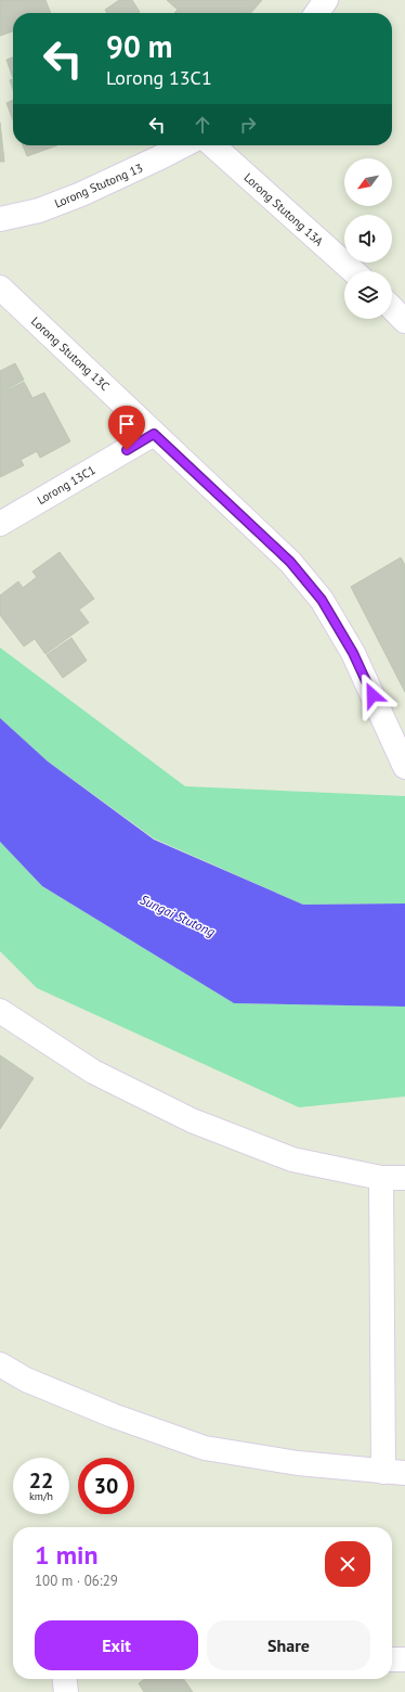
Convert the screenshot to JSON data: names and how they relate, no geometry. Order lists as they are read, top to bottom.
{
  "streets": {
    "street": [
      "Lorong Stutong 13",
      "Lorong Stutong 13A",
      "Lorong Stutong 13C",
      "Lorong 13C1"
    ]
  },
  "crossings": [
    ["Lorong Stutong 13C", "Lorong 13C1"]
  ],
  "water": ["Sungai Stutong"],
  "north": "bottom left",
  "page": {
    "turn": ["90 m", "Lorong 13C1"],
    "speed": "22 km/h",
    "limit": "30",
    "heading": ["1 min", "100 m · 06:29"],
    "buttons": ["Exit", "Share"]
  }
}
